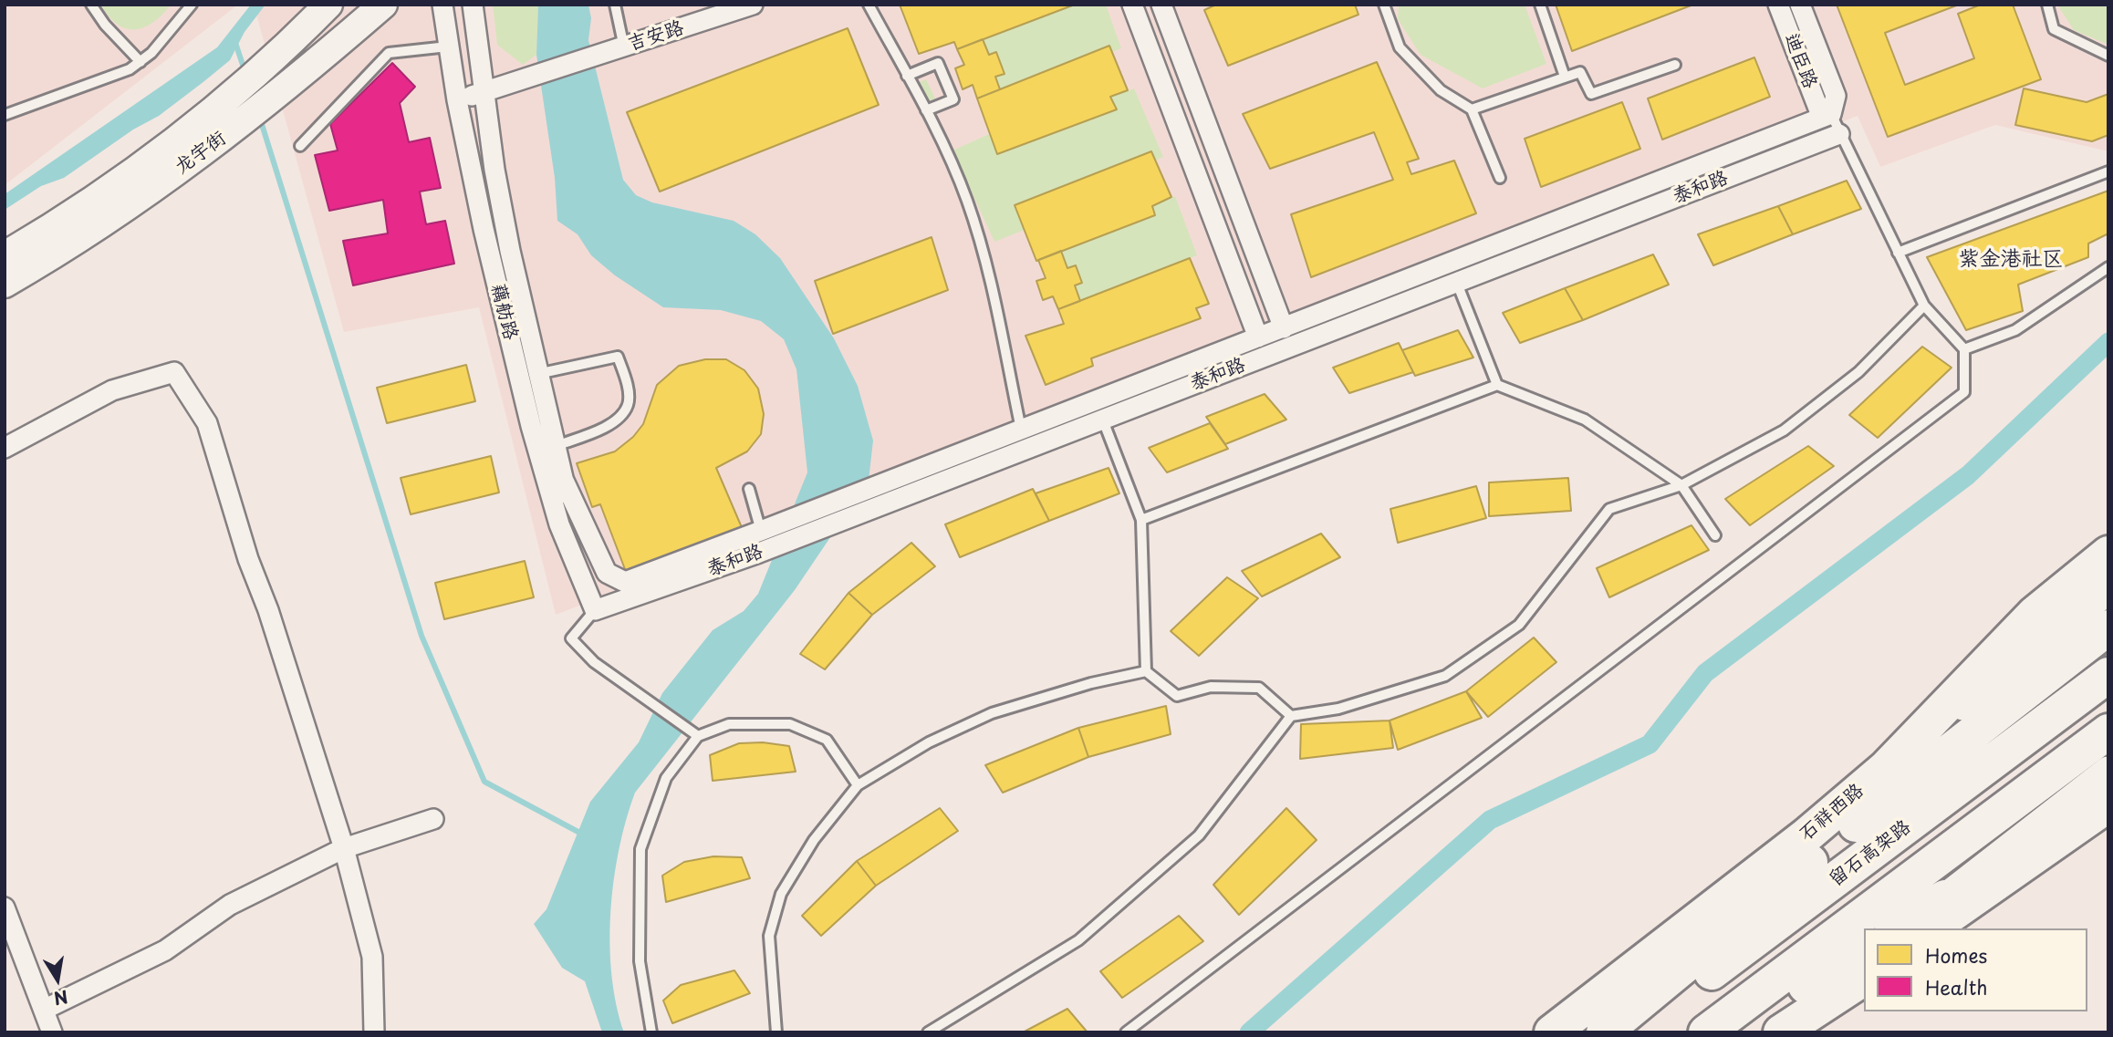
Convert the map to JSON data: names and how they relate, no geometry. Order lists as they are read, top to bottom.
{
  "streets": {
    "highway": ["石祥西路", "留石高架路"],
    "street": [
      "吉安路",
      "迪臣路",
      "龙宇街",
      "泰和路",
      "藕舫路"
    ]
  },
  "crossings": [
    ["吉安路", "藕舫路"],
    ["迪臣路", "泰和路"],
    ["泰和路", "藕舫路"]
  ],
  "districts": ["紫金港社区"],
  "legend": ["Homes", "Health"],
  "north": "bottom"
}
